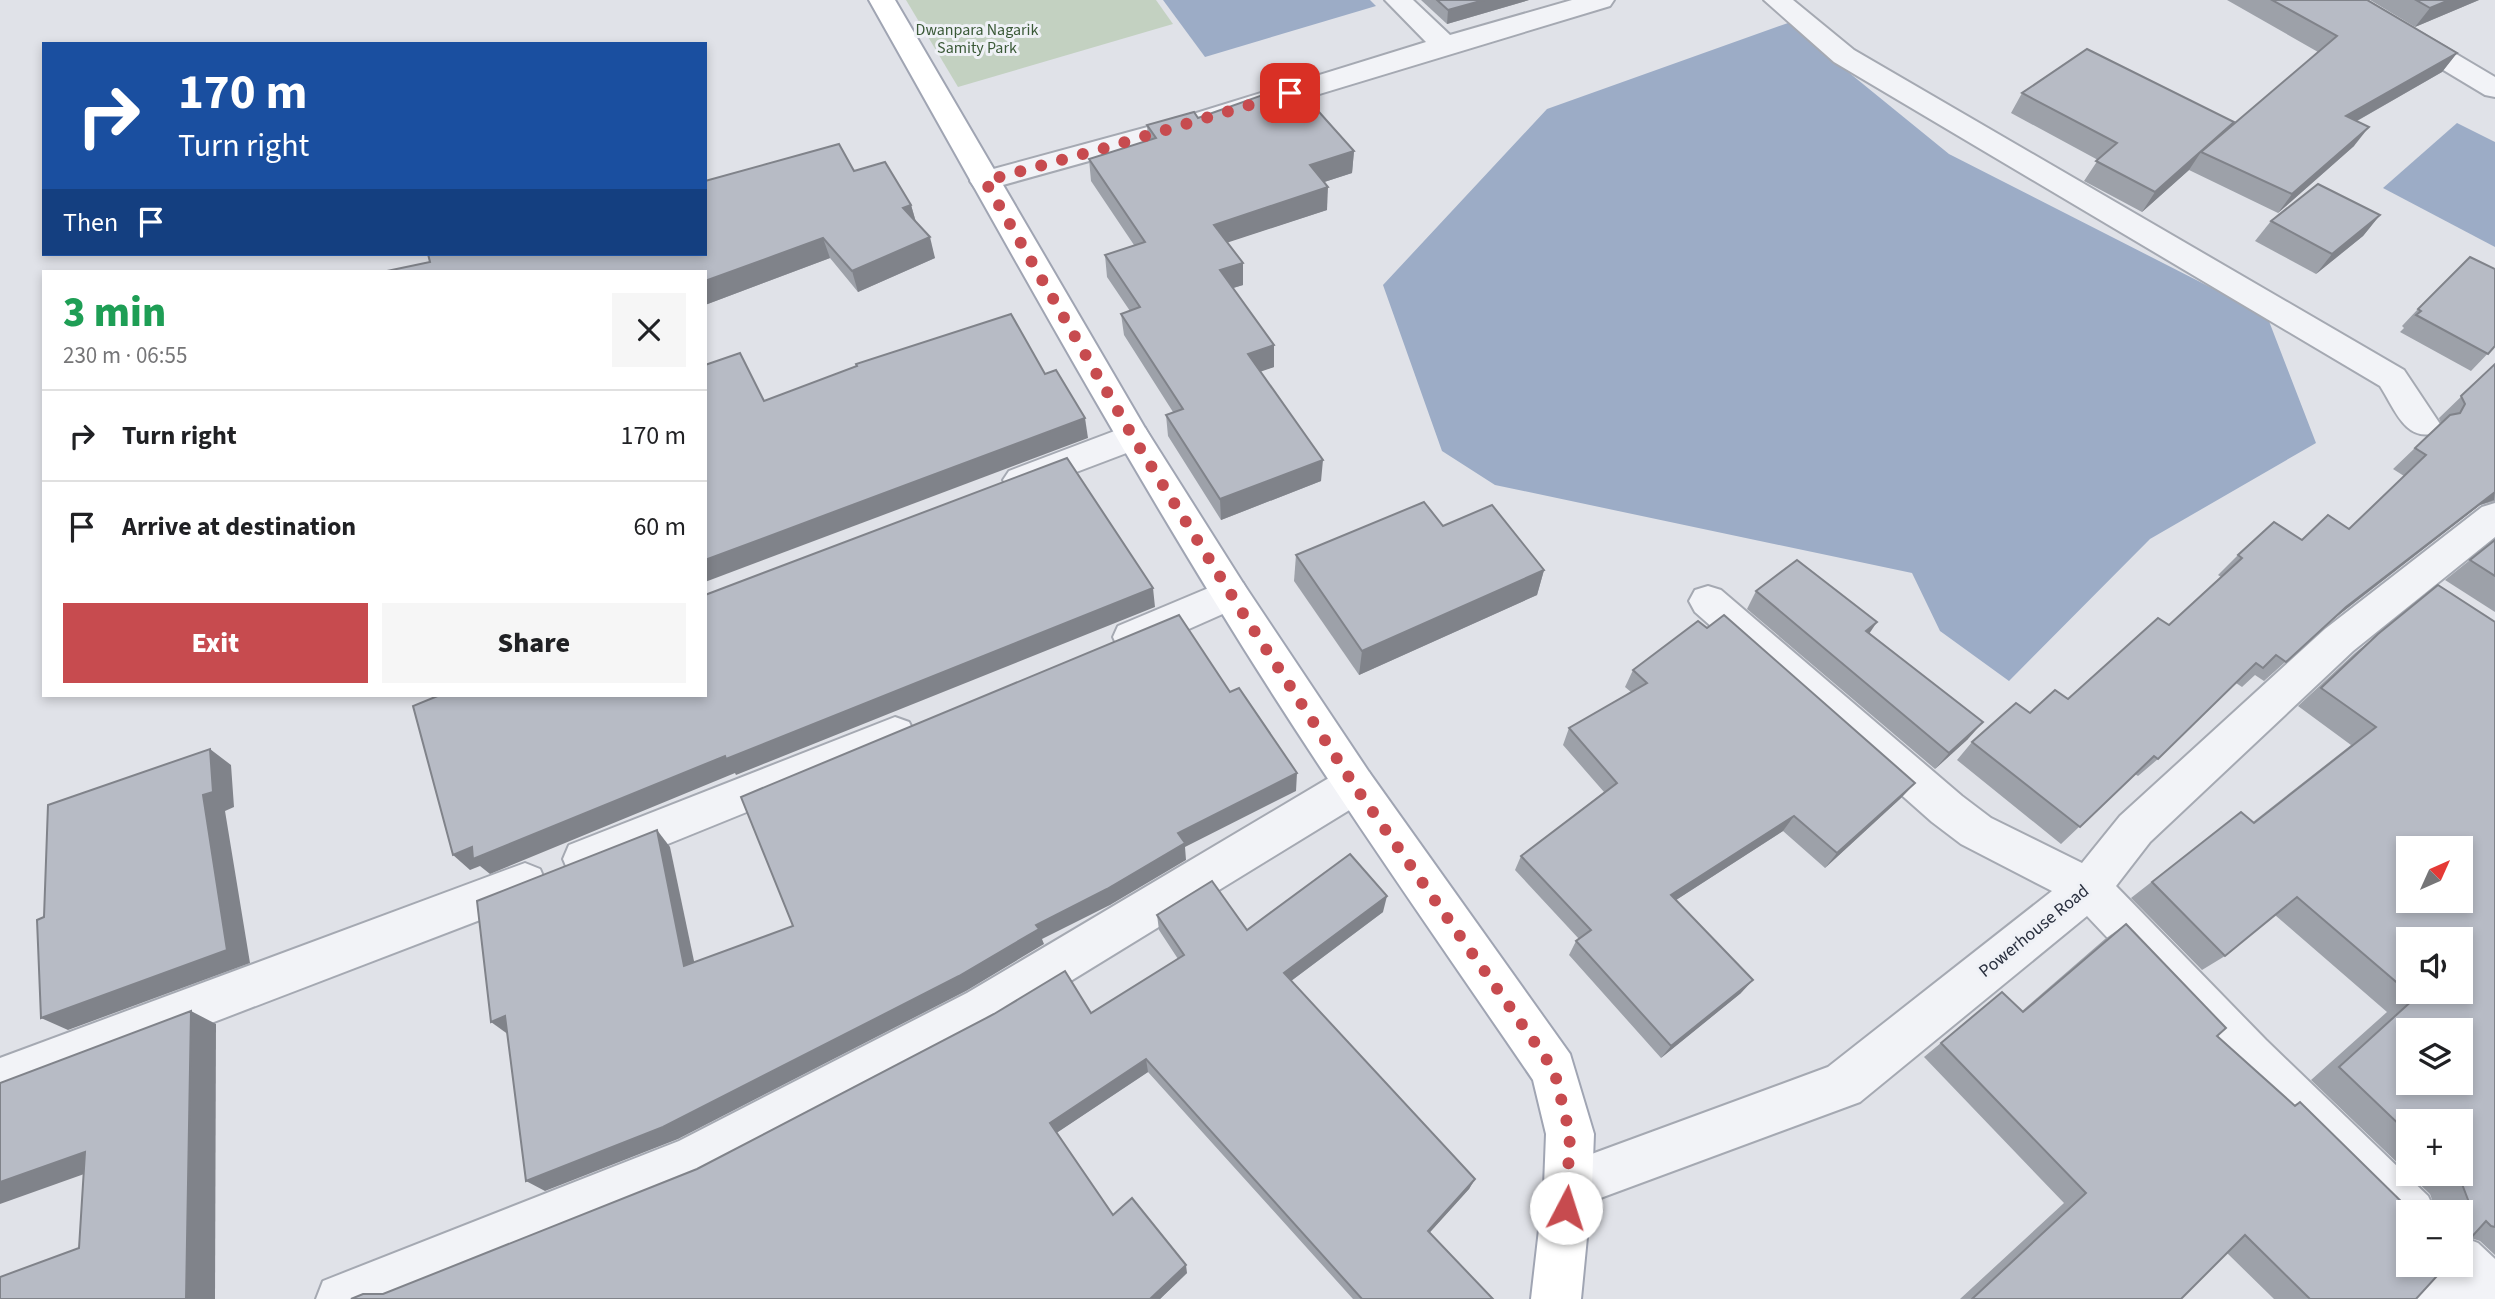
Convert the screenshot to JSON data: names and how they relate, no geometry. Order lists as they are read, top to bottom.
{
  "streets": {
    "street": ["Powerhouse Road"]
  },
  "parks": ["Dwanpara Nagarik Samity Park"],
  "north": "top right",
  "page": {
    "turn": ["170 m", "Turn right"],
    "then": "Then",
    "heading": ["3 min", "230 m · 06:55"],
    "list": [
      {
        "name": "Turn right",
        "value": "170 m"
      },
      {
        "name": "Arrive at destination",
        "value": "60 m"
      }
    ],
    "buttons": ["Exit", "Share"],
    "map_buttons": ["+", "−"]
  }
}
